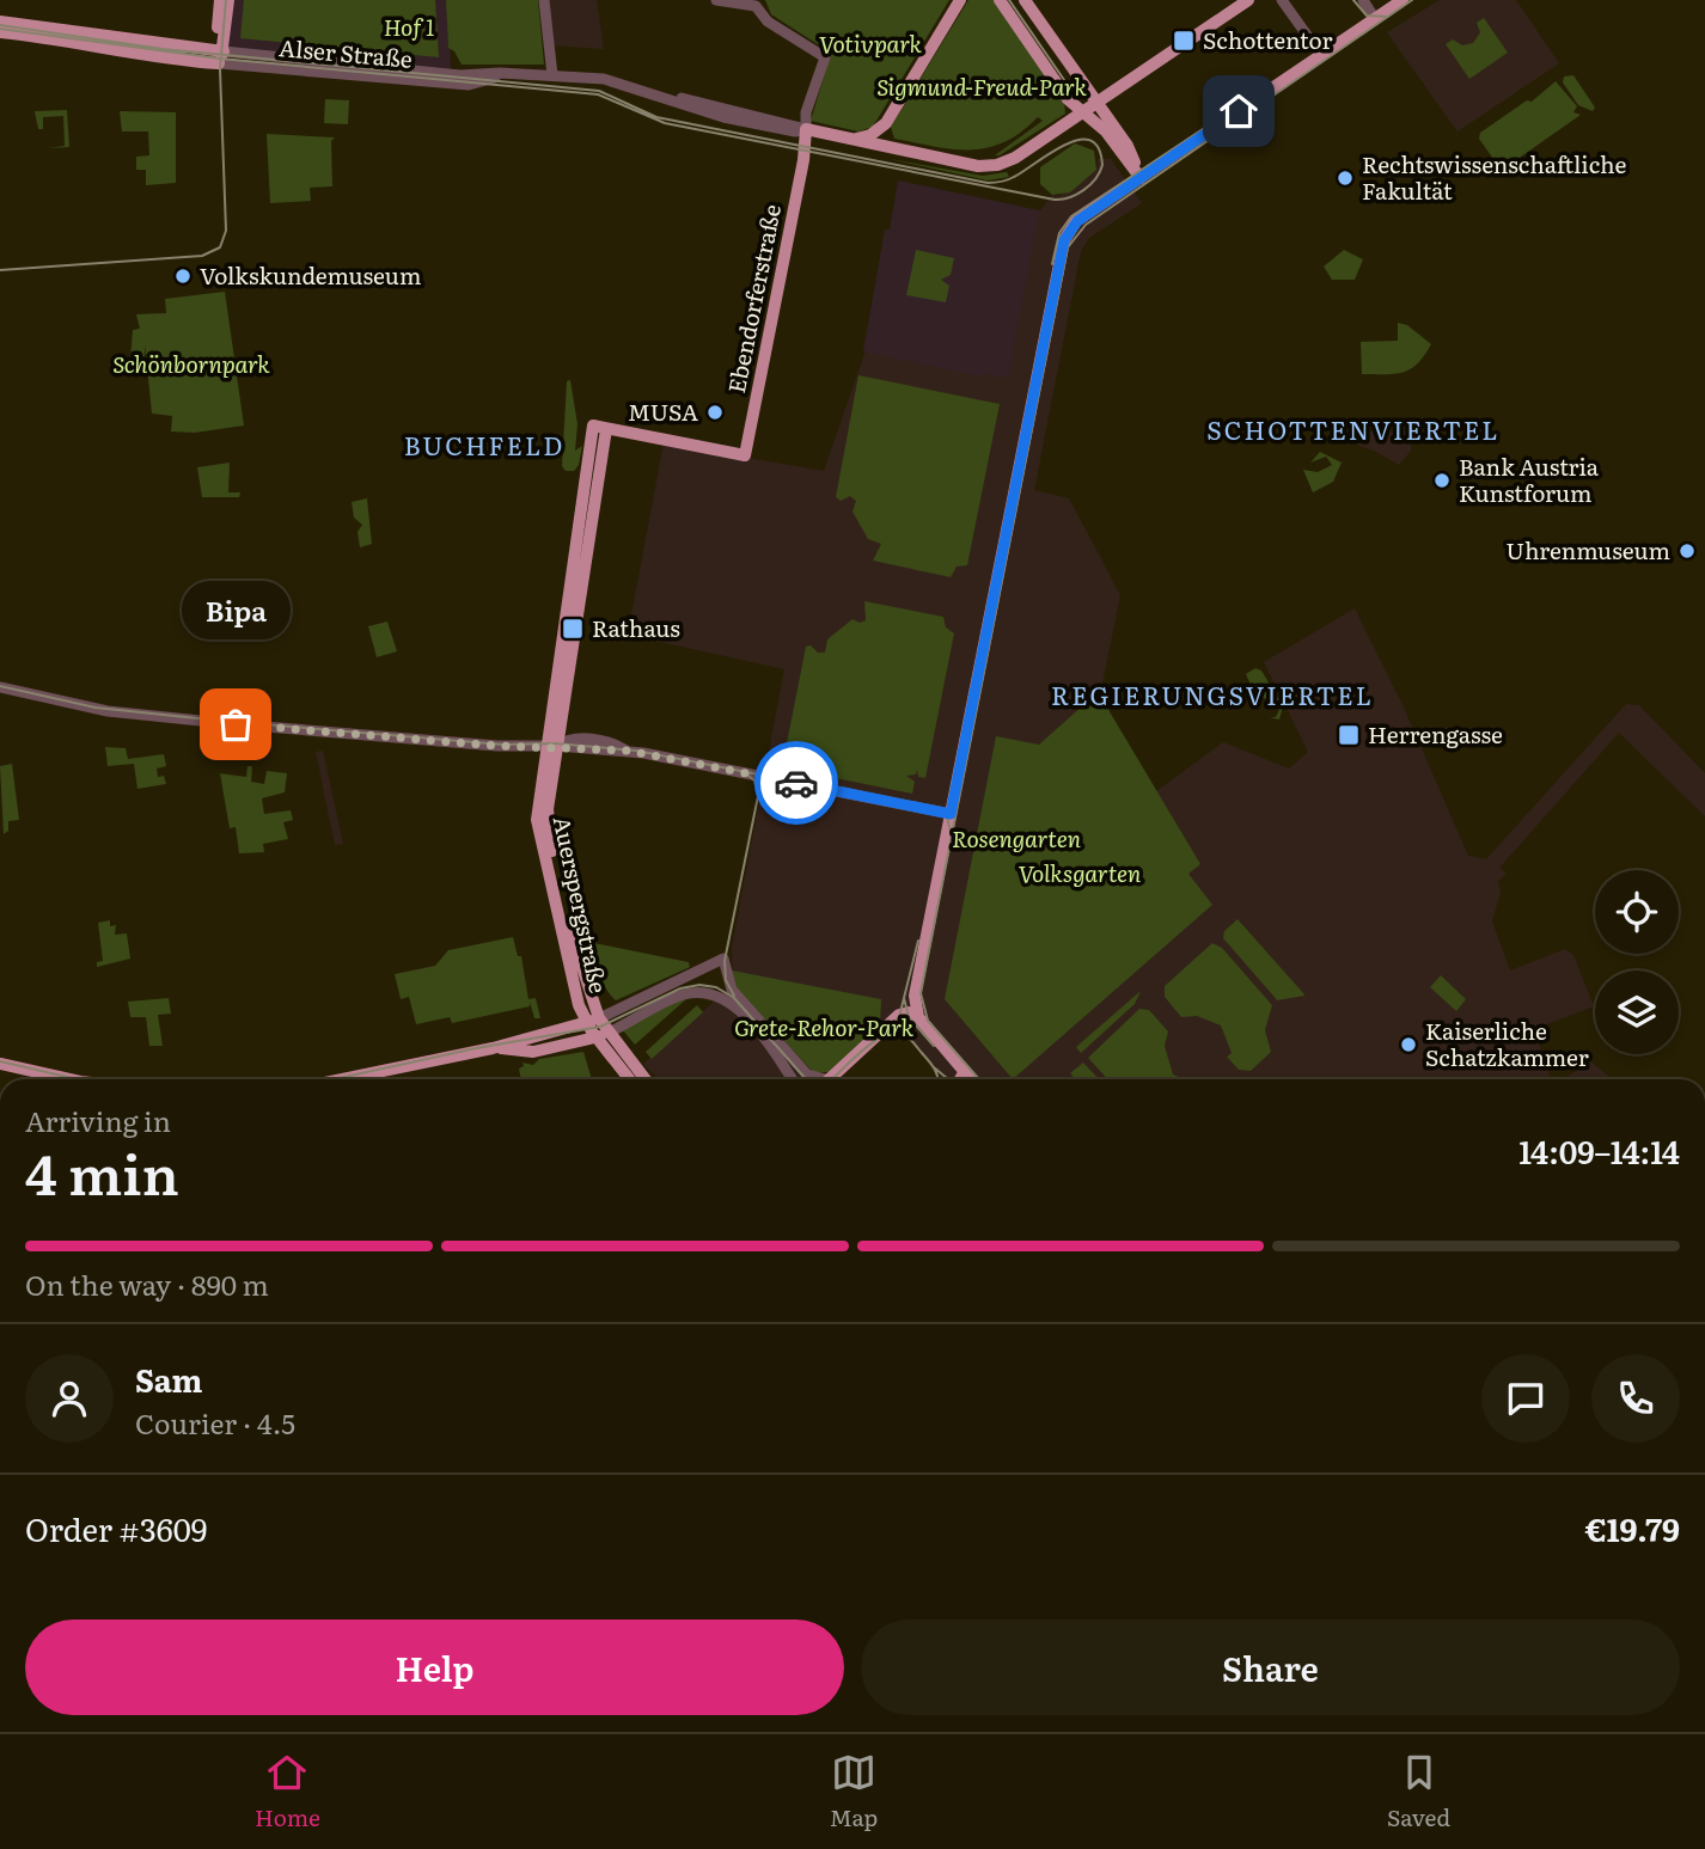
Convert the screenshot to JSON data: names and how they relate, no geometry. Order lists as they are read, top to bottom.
{
  "streets": {
    "main road": ["Alser Straße", "Ebendorferstraße", "Auerspergstraße"]
  },
  "crossings": [
    ["Ebendorferstraße", "Auerspergstraße"]
  ],
  "districts": ["SCHOTTENVIERTEL", "BUCHFELD", "REGIERUNGSVIERTEL"],
  "parks": [
    "Hof 1",
    "Votivpark",
    "Sigmund-Freud-Park",
    "Schönbornpark",
    "Rosengarten",
    "Volksgarten",
    "Grete-Rehor-Park"
  ],
  "places": {
    "transit": ["Schottentor", "Rathaus", "Herrengasse"],
    "other": [
      "Rechtswissenschaftliche Fakultät",
      "Volkskundemuseum",
      "MUSA",
      "Bank Austria Kunstforum",
      "Uhrenmuseum",
      "Bipa",
      "Kaiserliche Schatzkammer"
    ]
  },
  "page": {
    "bubble": "Bipa",
    "heading": ["4 min", "Arriving in", "14:09–14:14"],
    "panel": [
      "Sam",
      "Courier · 4.5",
      "Order #3609",
      "€19.79"
    ],
    "bar": "On the way · 890 m",
    "buttons": ["Help", "Share"],
    "tabs": ["Home", "Map", "Saved"]
  }
}
